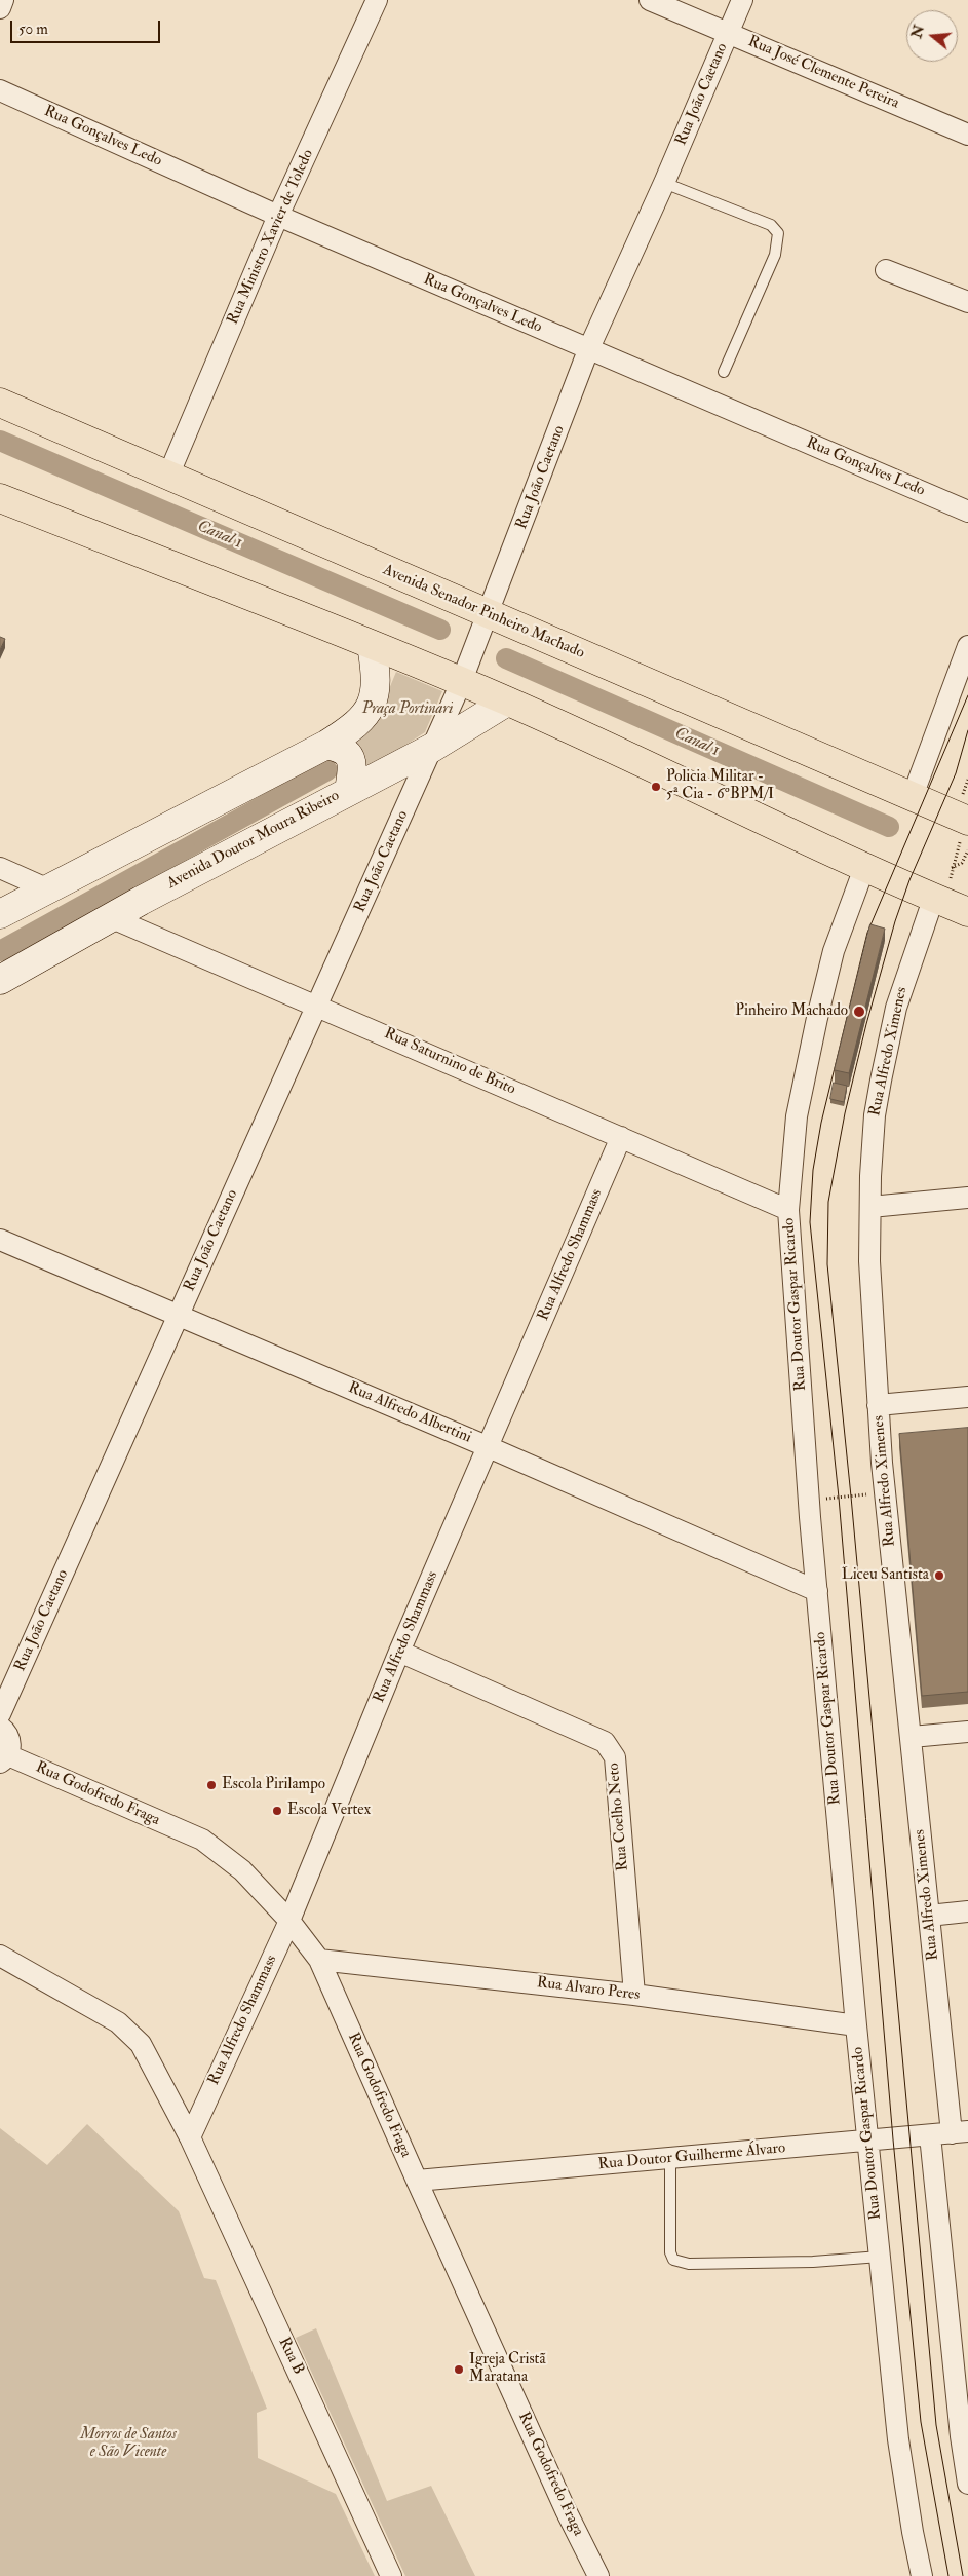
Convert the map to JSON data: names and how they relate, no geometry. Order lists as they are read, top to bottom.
{
  "streets": {
    "main road": ["Avenida Senador Pinheiro Machado"],
    "street": [
      "Rua José Clemente Pereira",
      "Rua João Caetano",
      "Rua Gonçalves Ledo",
      "Rua Ministro Xavier de Toledo",
      "Avenida Doutor Moura Ribeiro",
      "Rua Alfredo Ximenes",
      "Rua Saturnino de Brito",
      "Rua Alfredo Shammass",
      "Rua Doutor Gaspar Ricardo",
      "Rua Alfredo Albertini",
      "Rua Godofredo Fraga",
      "Rua Coelho Neto",
      "Rua Alvaro Peres",
      "Rua Doutor Guilherme Álvaro",
      "Rua B"
    ]
  },
  "crossings": [
    ["Rua José Clemente Pereira", "Rua João Caetano"],
    ["Rua João Caetano", "Rua Gonçalves Ledo"],
    ["Rua João Caetano", "Avenida Senador Pinheiro Machado"],
    ["Rua João Caetano", "Avenida Doutor Moura Ribeiro"],
    ["Rua João Caetano", "Rua Saturnino de Brito"],
    ["Rua João Caetano", "Rua Alfredo Albertini"],
    ["Rua Gonçalves Ledo", "Rua Ministro Xavier de Toledo"],
    ["Rua Ministro Xavier de Toledo", "Avenida Senador Pinheiro Machado"],
    ["Avenida Doutor Moura Ribeiro", "Rua Saturnino de Brito"],
    ["Rua Alfredo Ximenes", "Rua Doutor Guilherme Álvaro"],
    ["Rua Saturnino de Brito", "Rua Alfredo Shammass"],
    ["Rua Saturnino de Brito", "Rua Doutor Gaspar Ricardo"],
    ["Rua Alfredo Shammass", "Rua Alfredo Albertini"],
    ["Rua Alfredo Shammass", "Rua Godofredo Fraga"],
    ["Rua Alfredo Shammass", "Rua Coelho Neto"],
    ["Rua Alfredo Shammass", "Rua B"],
    ["Rua Doutor Gaspar Ricardo", "Rua Alfredo Albertini"],
    ["Rua Doutor Gaspar Ricardo", "Rua Alvaro Peres"],
    ["Rua Doutor Gaspar Ricardo", "Rua Doutor Guilherme Álvaro"],
    ["Rua Godofredo Fraga", "Rua Alvaro Peres"],
    ["Rua Godofredo Fraga", "Rua Doutor Guilherme Álvaro"],
    ["Rua Coelho Neto", "Rua Alvaro Peres"]
  ],
  "water": ["Canal 1"],
  "parks": ["Praça Portinari", "Morros de Santos e São Vicente"],
  "places": [
    "Policia Militar - 5ª Cia - 6ºBPM/I",
    "Pinheiro Machado",
    "Liceu Santista",
    "Escola Pirilampo",
    "Escola Vertex",
    "Igreja Cristã Maratana"
  ],
  "scale_bar": "50 m",
  "north": "left"
}
